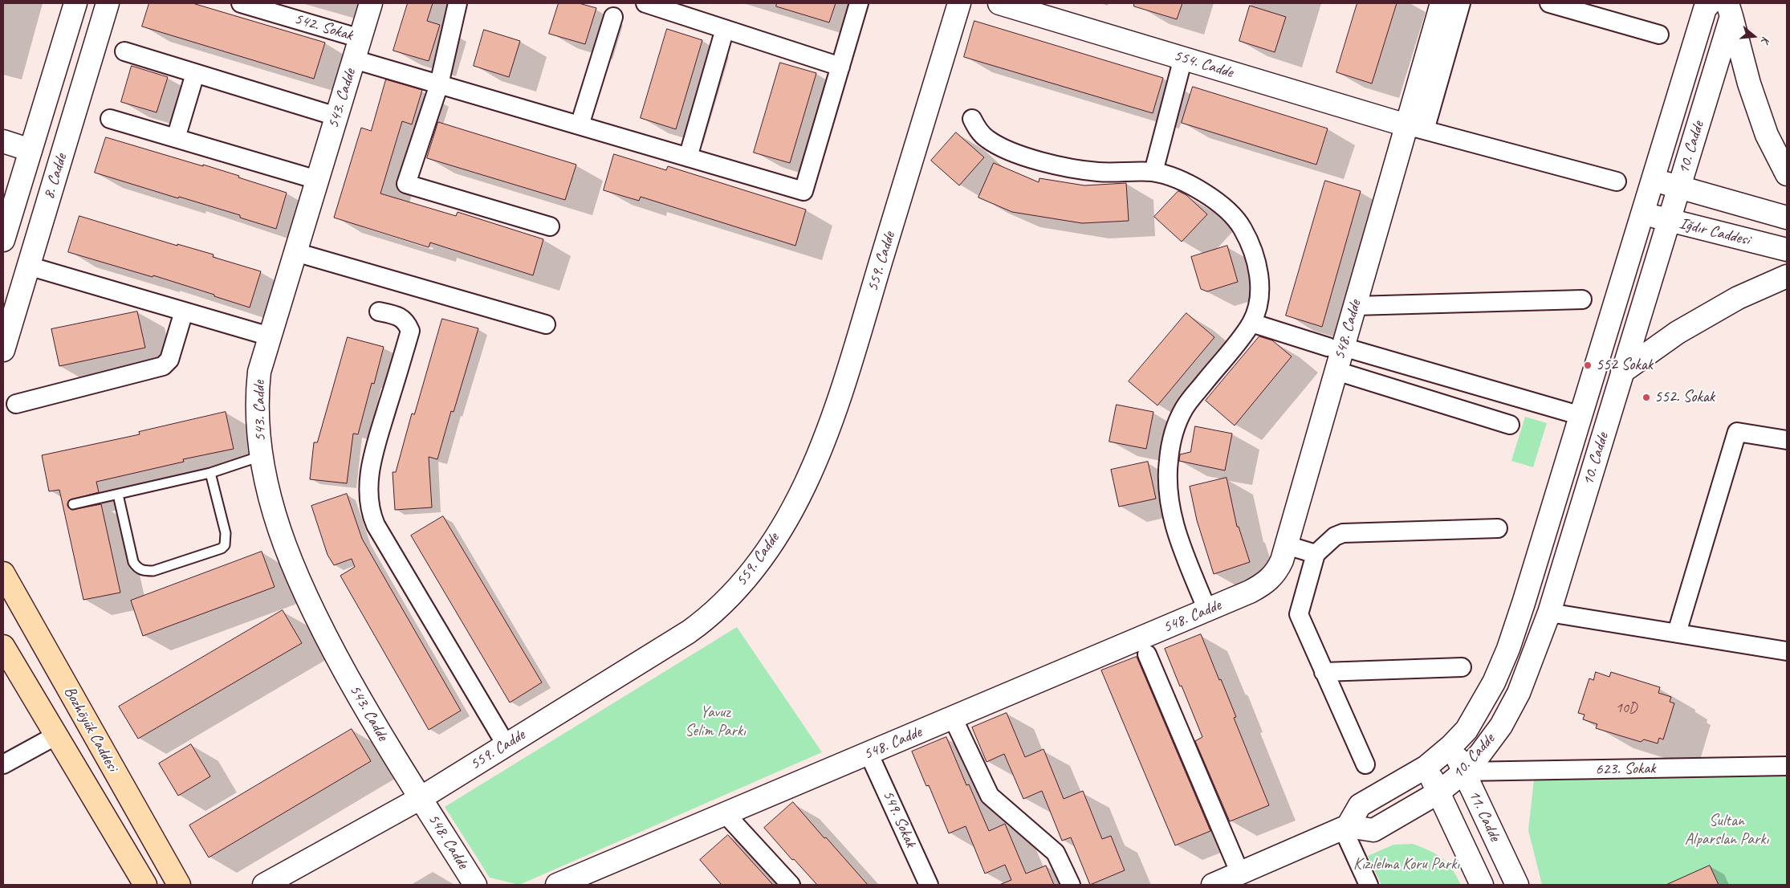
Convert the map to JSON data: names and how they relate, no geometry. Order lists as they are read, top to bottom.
{
  "streets": {
    "main road": ["Bozhöyük Caddesi"],
    "street": [
      "542. Sokak",
      "554. Cadde",
      "543. Cadde",
      "10. Cadde",
      "8. Cadde",
      "Iğdır Caddesi",
      "559. Cadde",
      "548. Cadde",
      "623. Sokak",
      "11. Cadde",
      "549. Sokak"
    ]
  },
  "crossings": [
    ["542. Sokak", "543. Cadde"],
    ["554. Cadde", "548. Cadde"],
    ["543. Cadde", "559. Cadde"],
    ["543. Cadde", "548. Cadde"],
    ["10. Cadde", "Iğdır Caddesi"],
    ["10. Cadde", "623. Sokak"],
    ["10. Cadde", "11. Cadde"],
    ["559. Cadde", "548. Cadde"],
    ["548. Cadde", "549. Sokak"],
    ["623. Sokak", "11. Cadde"]
  ],
  "parks": ["Yavuz Selim Parkı", "Sultan Alparslan Parkı", "Kızılelma Koru Parkı"],
  "places": ["552 Sokak", "552. Sokak"],
  "house_numbers": ["10D"],
  "north": "right"
}
